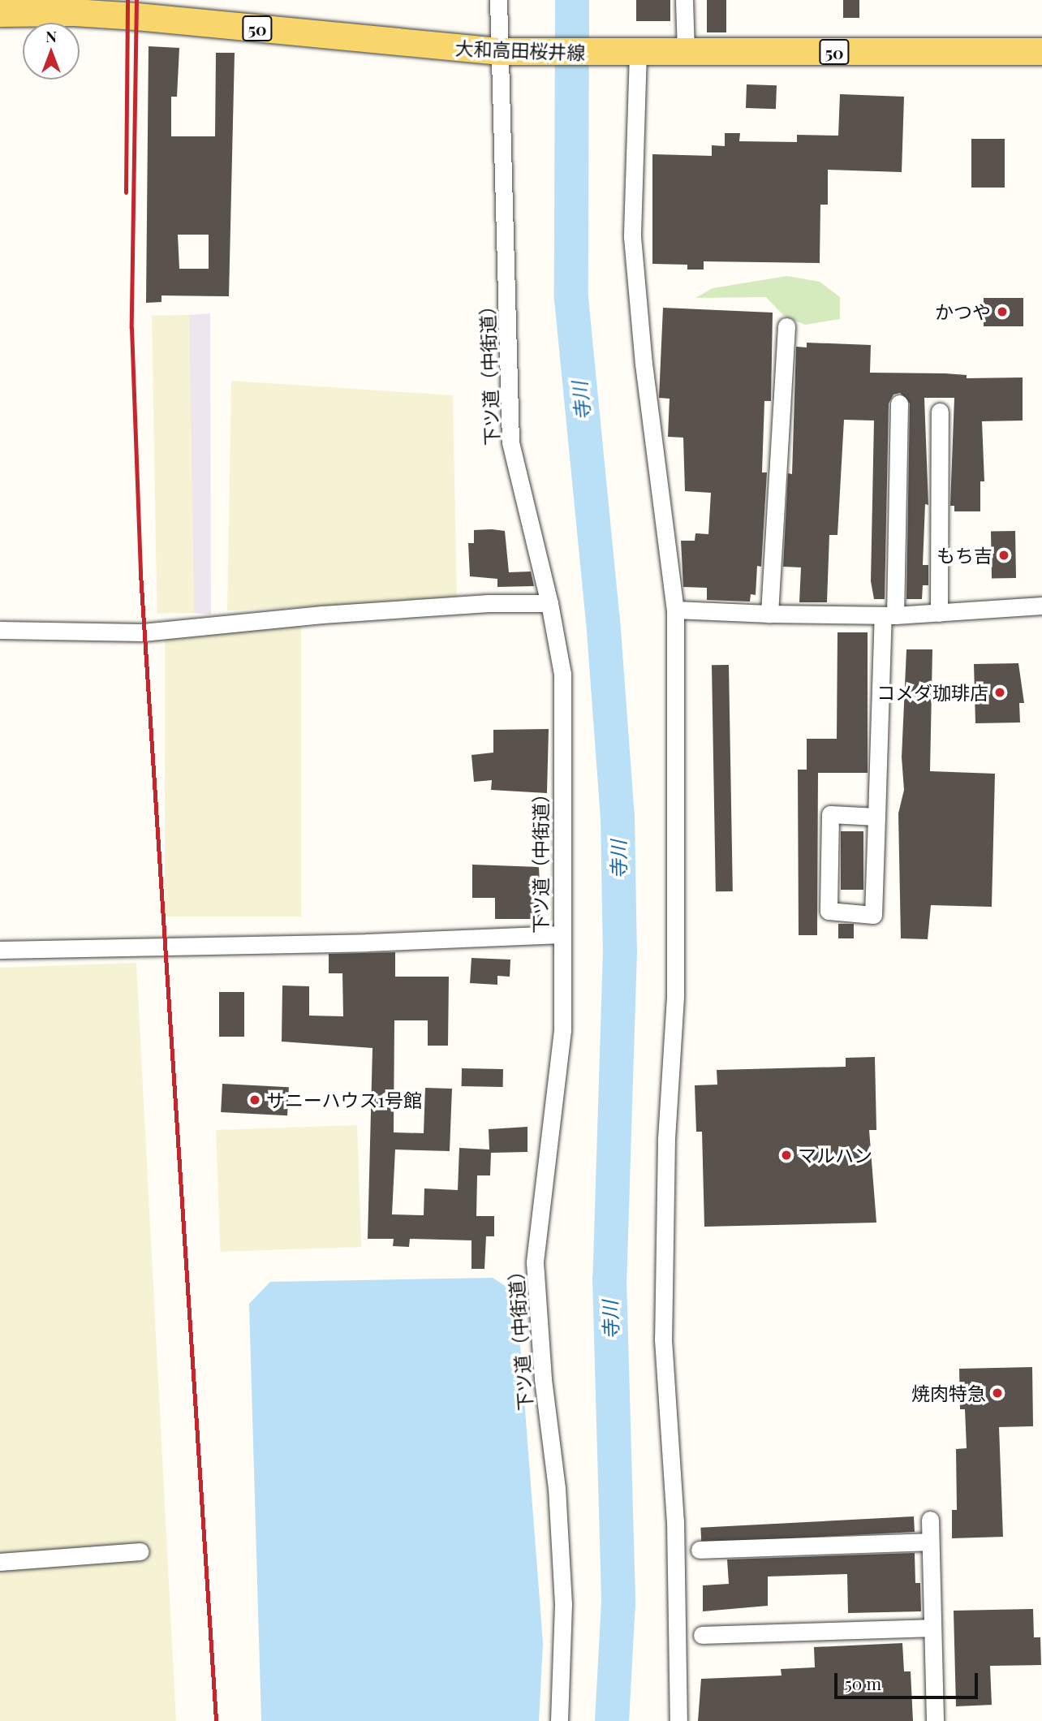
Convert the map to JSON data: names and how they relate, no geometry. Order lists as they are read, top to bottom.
{
  "streets": {
    "main road": ["50", "大和高田桜井線"],
    "street": ["下ツ道（中街道）"]
  },
  "crossings": [
    ["大和高田桜井線", "下ツ道（中街道）"]
  ],
  "water": ["寺川"],
  "places": [
    "かつや",
    "もち吉",
    "コメダ珈琲店",
    "サニーハウス1号館",
    "マルハン",
    "焼肉特急"
  ],
  "scale_bar": "50 m",
  "north": "top"
}
